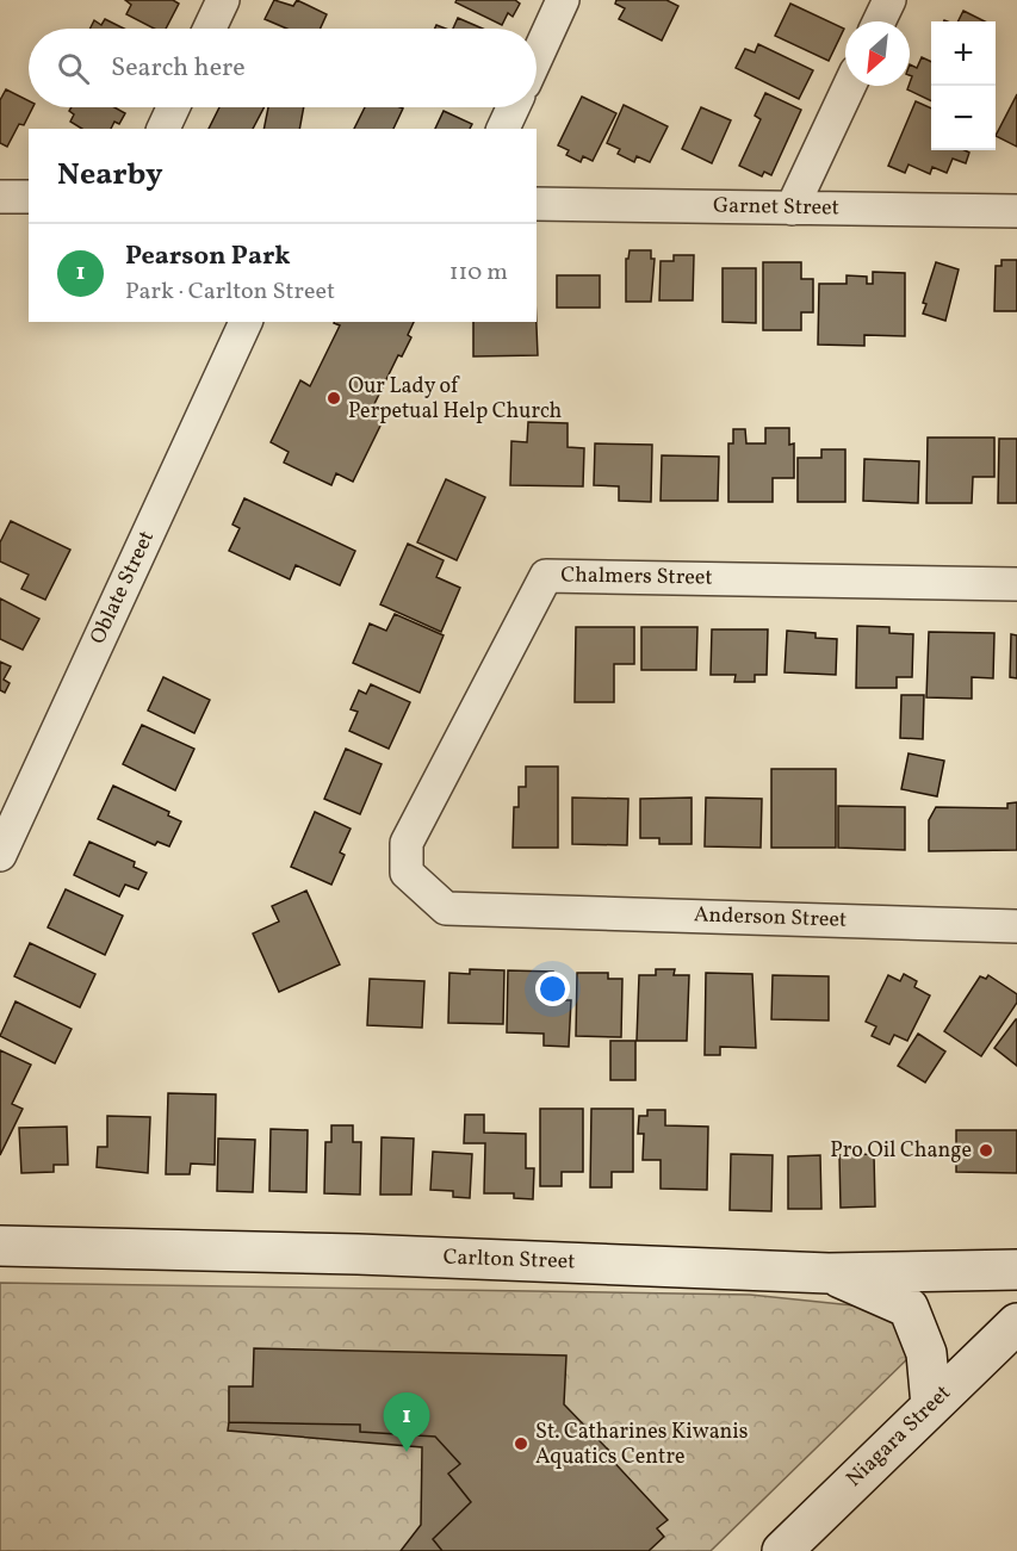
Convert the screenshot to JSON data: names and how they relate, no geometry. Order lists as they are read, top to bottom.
{
  "streets": {
    "main road": ["Carlton Street", "Niagara Street"],
    "street": [
      "Garnet Street",
      "Chalmers Street",
      "Oblate Street",
      "Anderson Street"
    ]
  },
  "crossings": [
    ["Chalmers Street", "Anderson Street"]
  ],
  "places": ["Our Lady of Perpetual Help Church", "Pro Oil Change", "St. Catharines Kiwanis Aquatics Centre"],
  "north": "bottom left",
  "page": {
    "map_buttons": ["+", "−"],
    "search": "Search here",
    "heading": "Nearby",
    "list": [
      {
        "mark": "1",
        "name": "Pearson Park",
        "note": "Park · Carlton Street",
        "value": "110 m"
      }
    ],
    "pins": "1"
  }
}
